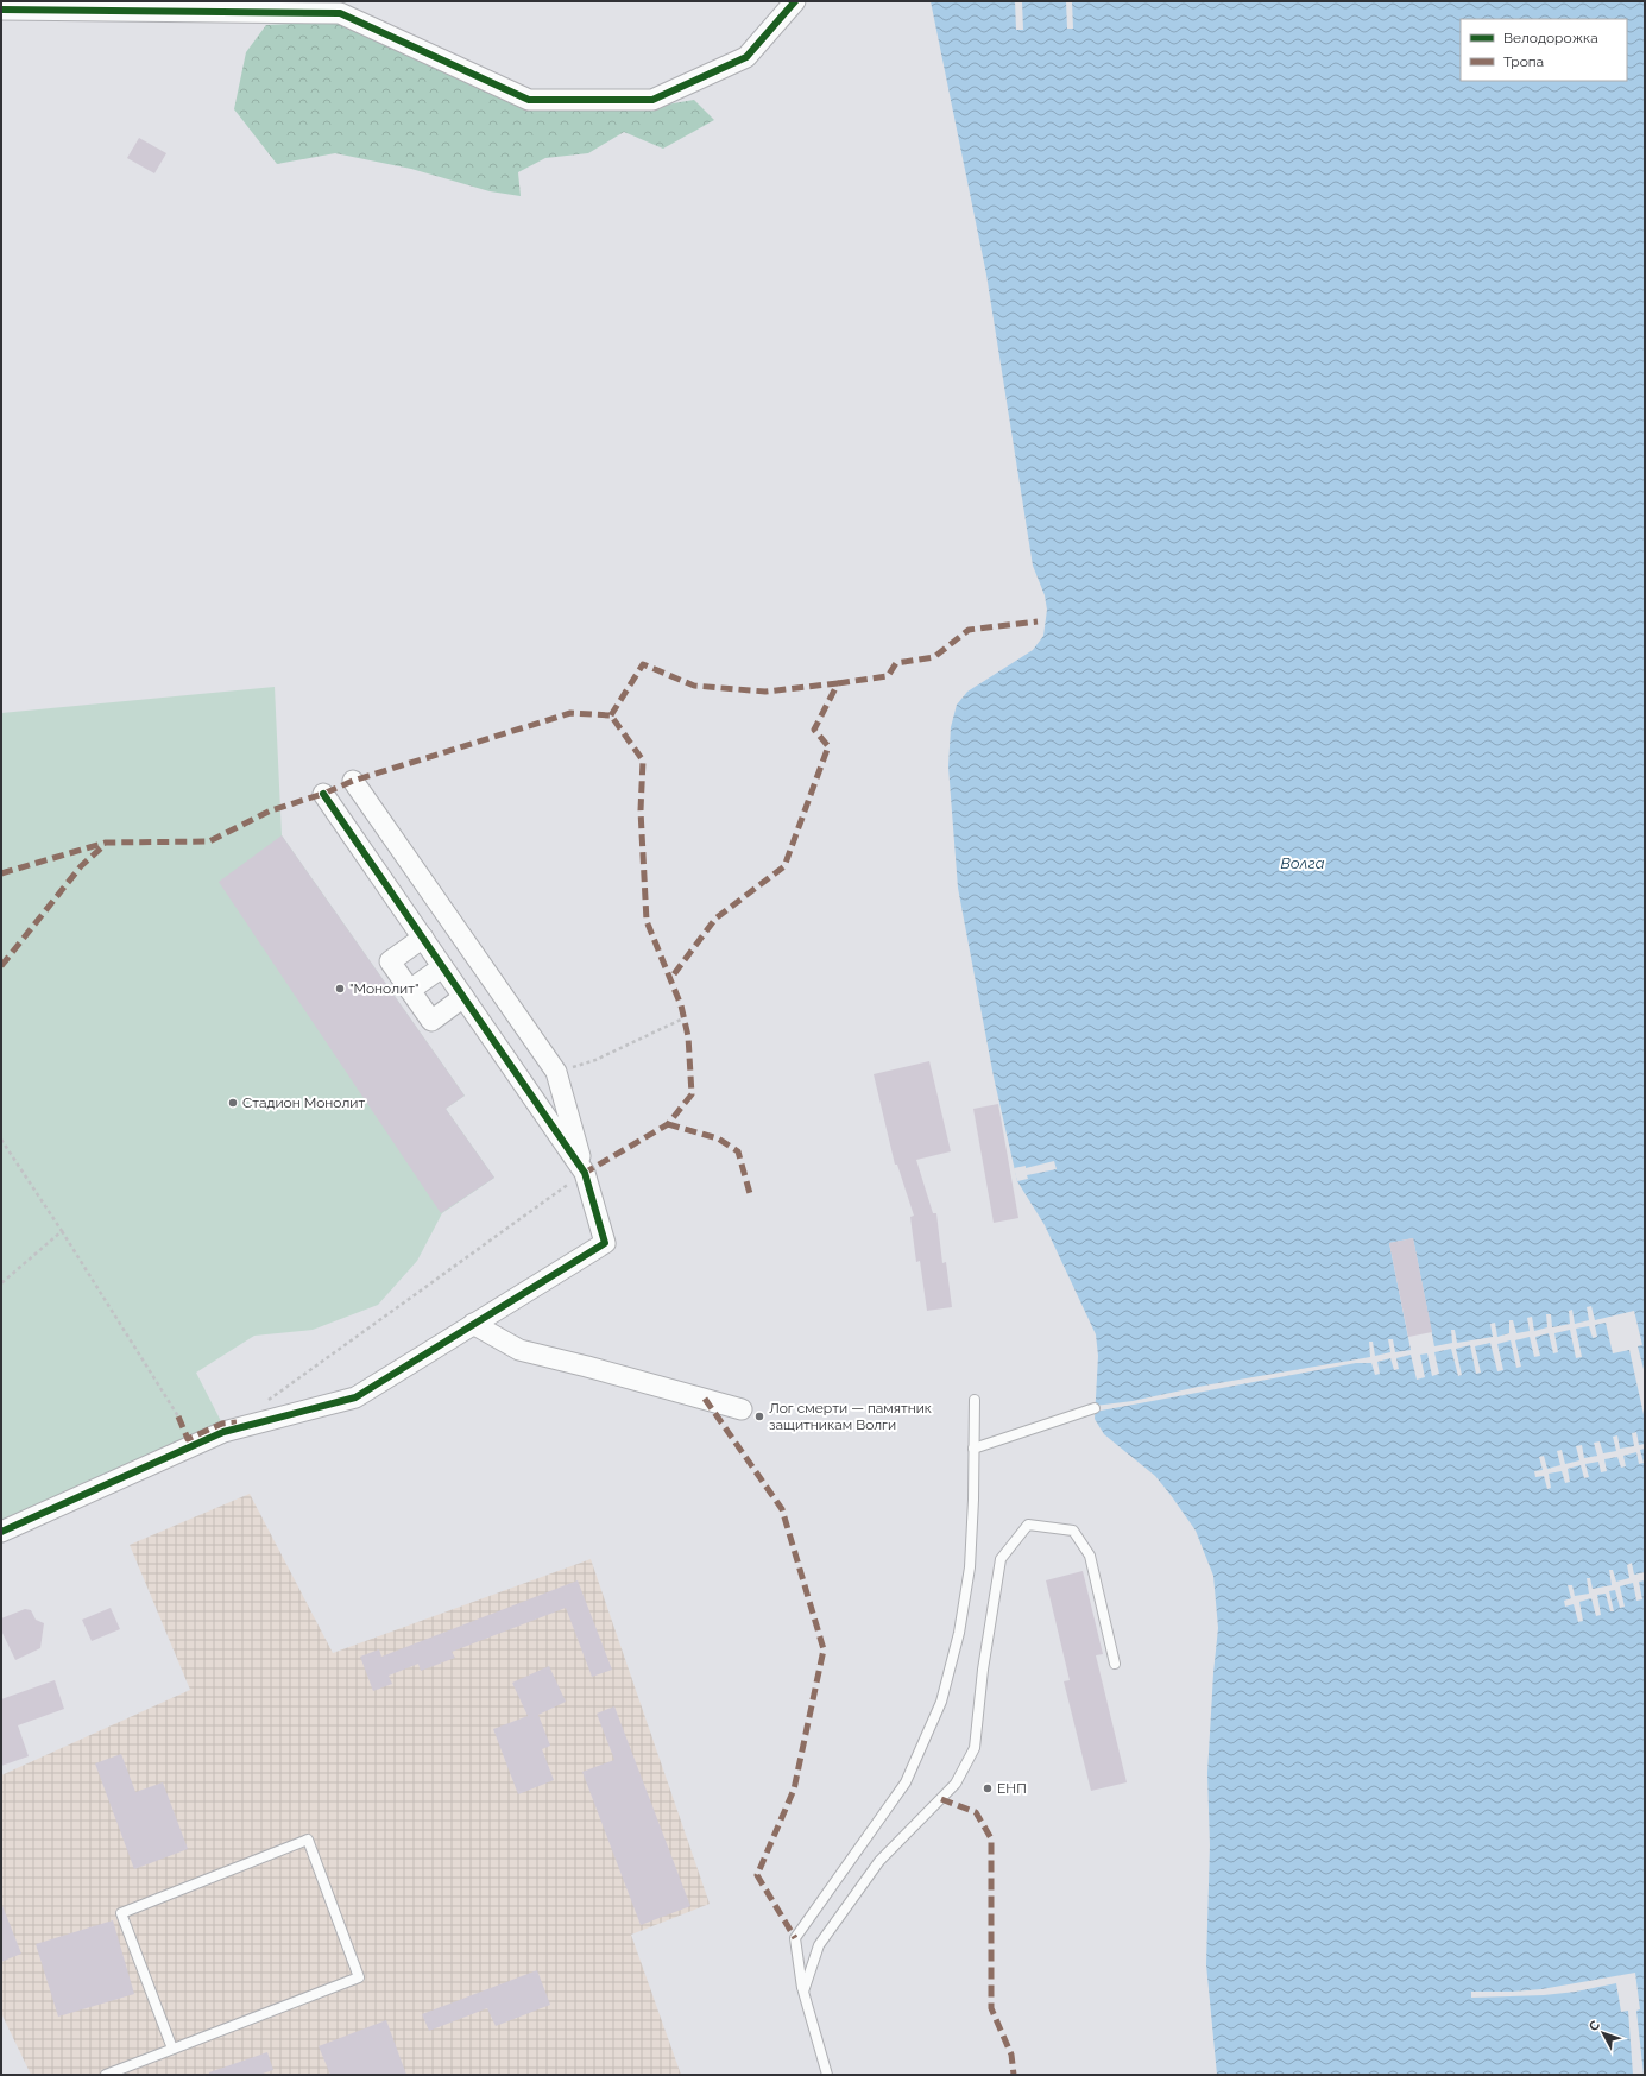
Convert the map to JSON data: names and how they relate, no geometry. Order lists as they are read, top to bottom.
{
  "water": ["Волга"],
  "places": [
    "\"Монолит\"",
    "Стадион Монолит",
    "Лог смерти — памятник защитникам Волги",
    "ЕНП"
  ],
  "legend": ["Велодорожка", "Тропа"],
  "north": "top left"
}
